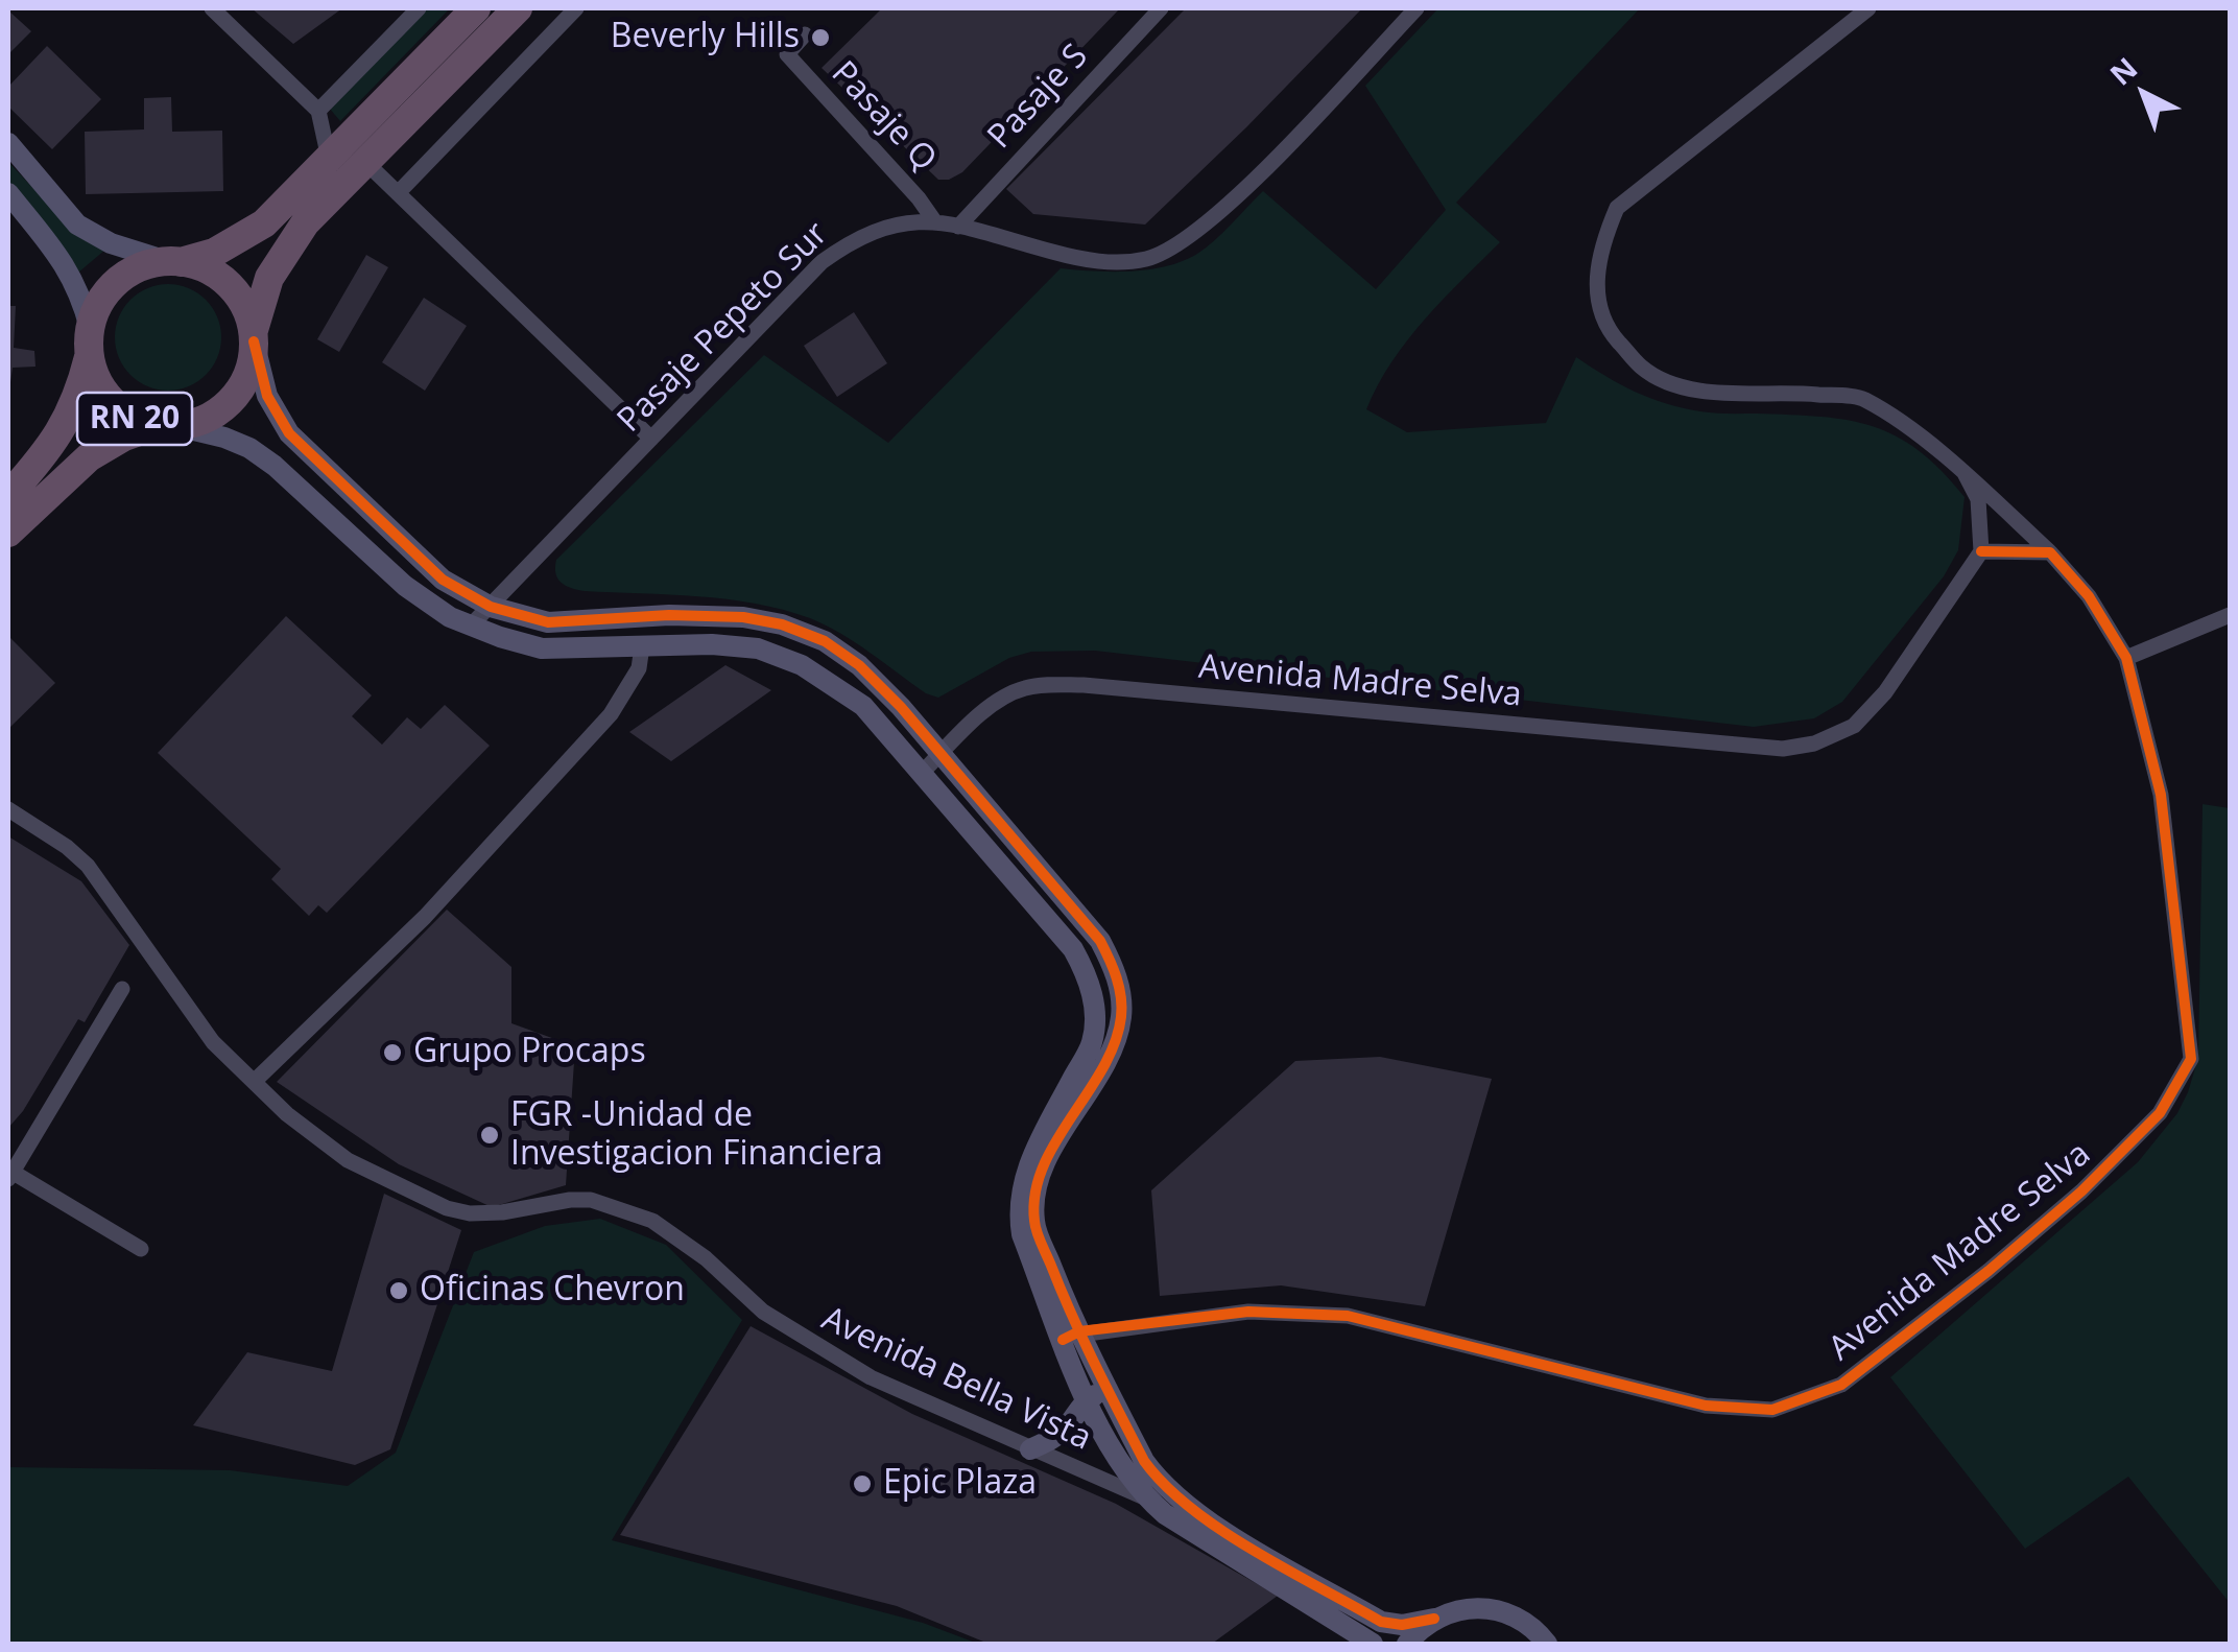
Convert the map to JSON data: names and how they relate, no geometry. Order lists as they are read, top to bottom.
{
  "streets": {
    "highway": ["RN 20"],
    "street": [
      "Pasaje S",
      "Pasaje Q",
      "Pasaje Pepeto Sur",
      "Avenida Madre Selva",
      "Avenida Bella Vista"
    ]
  },
  "crossings": [
    ["Pasaje S", "Pasaje Pepeto Sur"],
    ["Pasaje Q", "Pasaje Pepeto Sur"]
  ],
  "places": [
    "Beverly Hills",
    "Grupo Procaps",
    "FGR -Unidad de Investigacion Financiera",
    "Oficinas Chevron",
    "Epic Plaza"
  ],
  "north": "top left"
}
